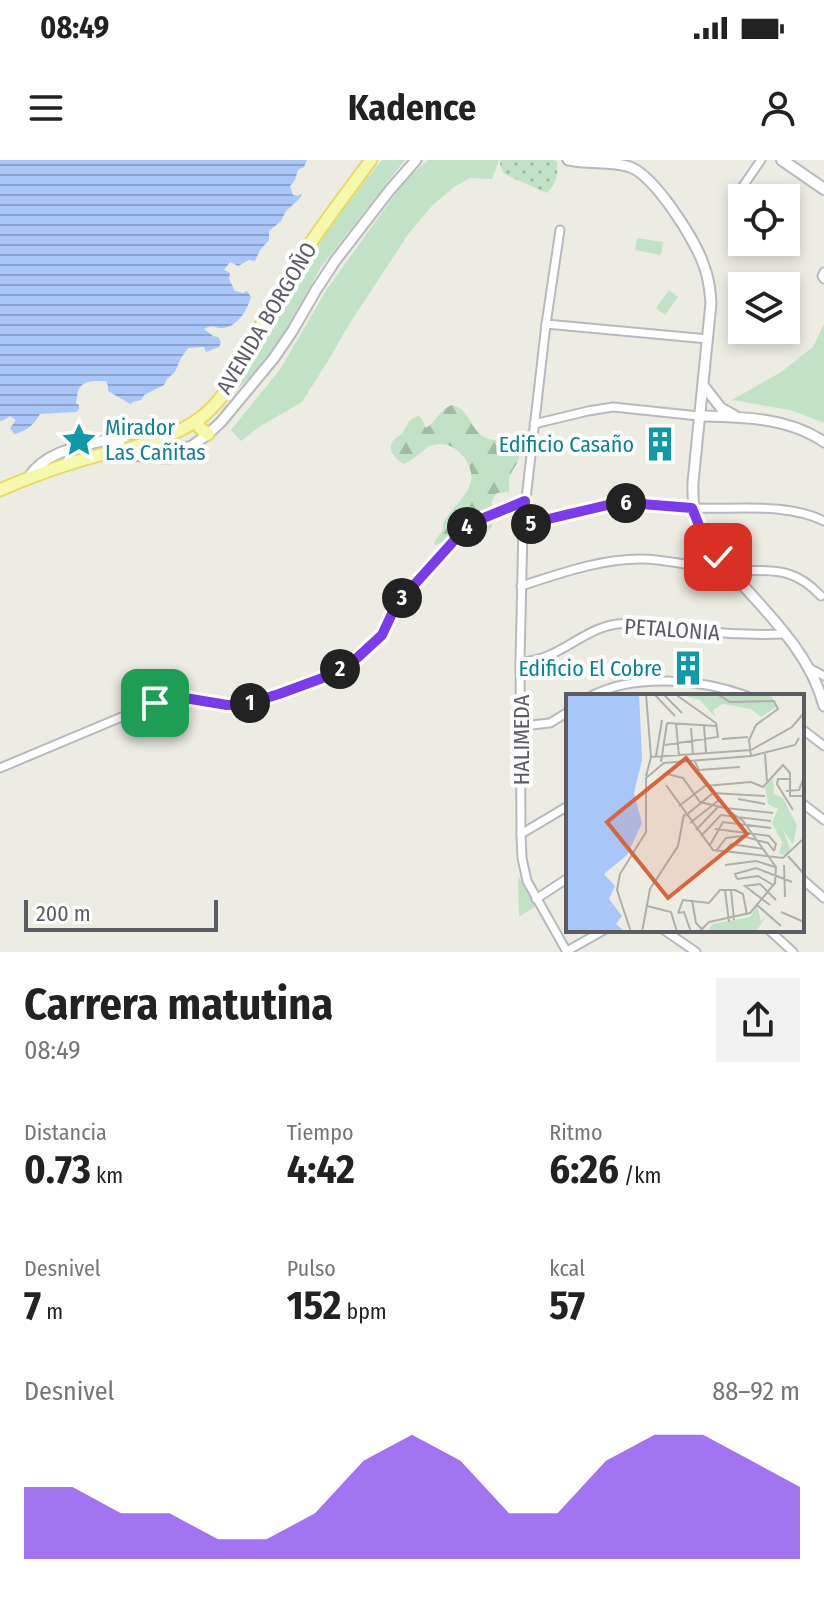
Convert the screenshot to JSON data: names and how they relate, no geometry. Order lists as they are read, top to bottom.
{
  "streets": {
    "main road": ["AVENIDA BORGOÑO"],
    "street": ["PETALONIA", "HALIMEDA"]
  },
  "crossings": [
    ["PETALONIA", "HALIMEDA"]
  ],
  "places": {
    "place": ["Mirador Las Cañitas"],
    "building": ["Edificio Casaño", "Edificio El Cobre"]
  },
  "scale_bar": "200 m",
  "page": {
    "status": "08:49",
    "header": "Kadence",
    "pins": [
      "6",
      "5",
      "4",
      "3",
      "2",
      "1"
    ],
    "scale": "200 m",
    "heading": ["Carrera matutina", "08:49"],
    "stats": [
      ["Distancia", "0.73 km"],
      ["Tiempo", "4:42"],
      ["Ritmo", "6:26 /km"],
      ["Desnivel", "7 m"],
      ["Pulso", "152 bpm"],
      ["kcal", "57"]
    ],
    "chart": ["Desnivel", "88–92 m"]
  }
}
